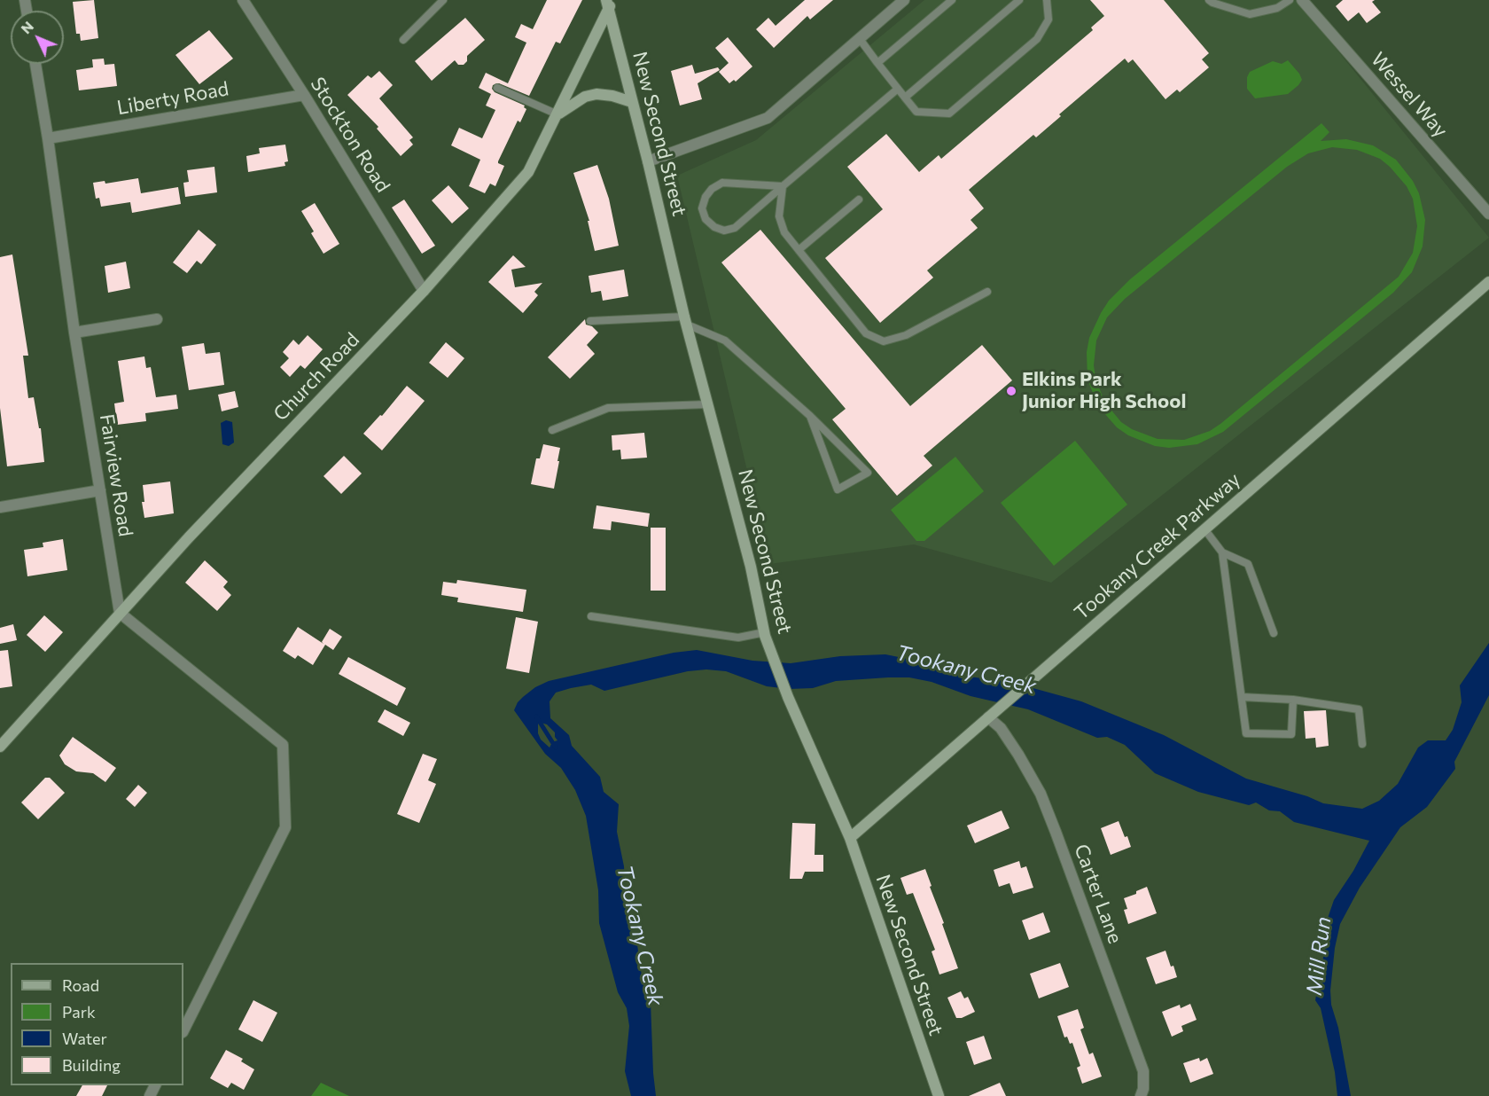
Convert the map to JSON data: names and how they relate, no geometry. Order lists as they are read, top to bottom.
{
  "streets": {
    "street": [
      "Wessel Way",
      "Liberty Road",
      "New Second Street",
      "Stockton Road",
      "Church Road",
      "Fairview Road",
      "Tookany Creek Parkway",
      "Carter Lane"
    ]
  },
  "crossings": [
    ["Liberty Road", "Stockton Road"],
    ["Liberty Road", "Fairview Road"],
    ["New Second Street", "Church Road"],
    ["New Second Street", "Tookany Creek Parkway"],
    ["Stockton Road", "Church Road"],
    ["Church Road", "Fairview Road"],
    ["Tookany Creek Parkway", "Carter Lane"]
  ],
  "water": ["Tookany Creek", "Mill Run"],
  "places": ["Elkins Park Junior High School"],
  "legend": [
    "Road",
    "Park",
    "Water",
    "Building"
  ],
  "north": "top left"
}
